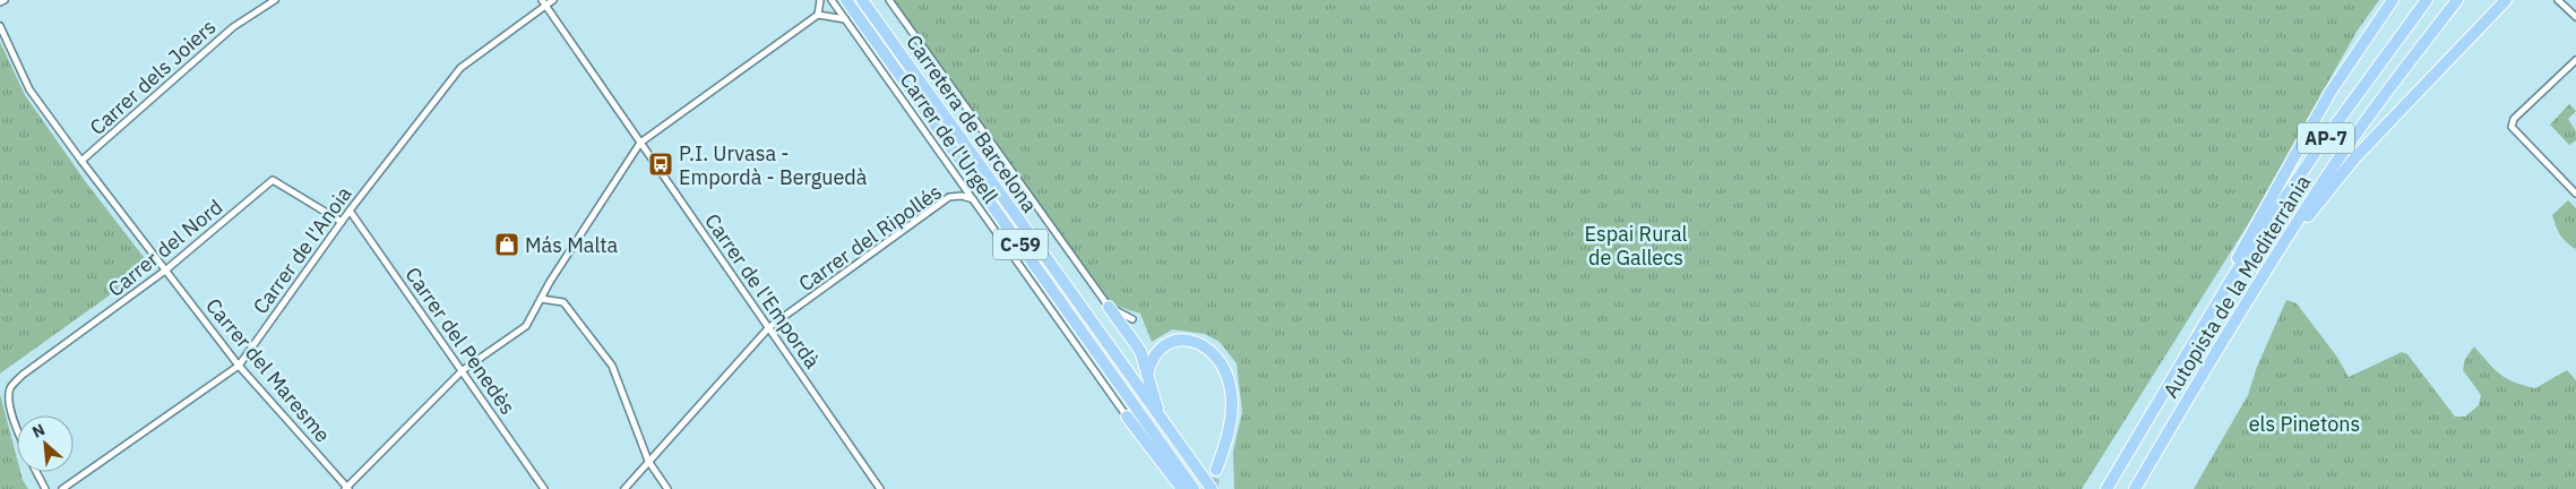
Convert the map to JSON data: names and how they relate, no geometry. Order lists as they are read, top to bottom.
{
  "streets": {
    "highway": [
      "Carretera de Barcelona",
      "AP-7",
      "C-59",
      "Autopista de la Mediterrània"
    ],
    "street": [
      "Carrer dels Joiers",
      "Carrer de l'Urgell",
      "Carrer del Ripollés",
      "Carrer del Nord",
      "Carrer de l'Anoia",
      "Carrer de l'Empordà",
      "Carrer del Penedès",
      "Carrer del Maresme"
    ]
  },
  "crossings": [
    ["Carrer dels Joiers", "Carrer del Maresme"],
    ["Carrer de l'Urgell", "Carrer del Ripollés"],
    ["Carrer del Ripollés", "Carrer de l'Empordà"],
    ["Carrer del Nord", "Carrer de l'Anoia"],
    ["Carrer del Nord", "Carrer del Maresme"],
    ["Carrer de l'Anoia", "Carrer de l'Empordà"],
    ["Carrer de l'Anoia", "Carrer del Penedès"],
    ["Carrer de l'Anoia", "Carrer del Maresme"]
  ],
  "parks": ["Espai Rural de Gallecs", "els Pinetons"],
  "places": {
    "bus stop": ["P.I. Urvasa - Empordà - Berguedà"],
    "shop": ["Más Malta"]
  },
  "north": "top left"
}
